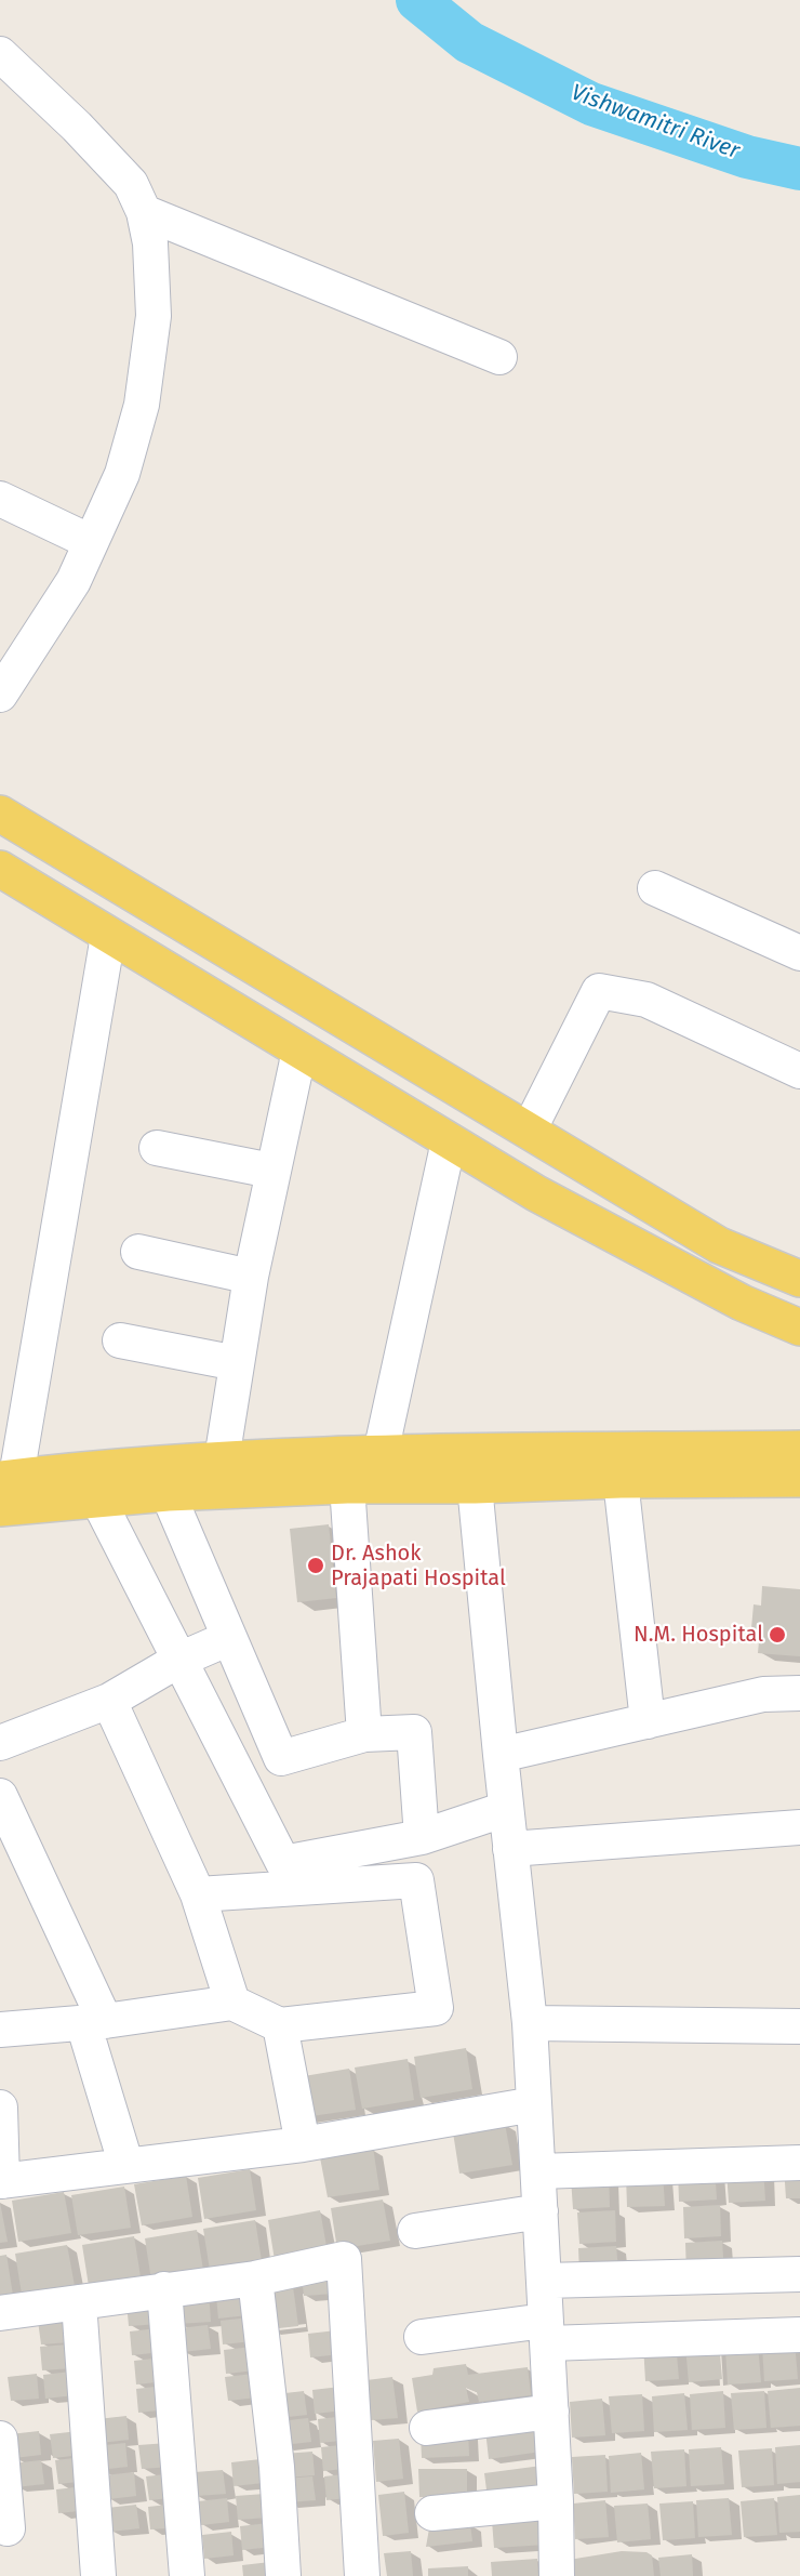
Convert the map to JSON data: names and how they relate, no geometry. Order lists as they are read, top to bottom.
{
  "water": ["Vishwamitri River"],
  "places": ["Dr. Ashok Prajapati Hospital", "N.M. Hospital"]
}
